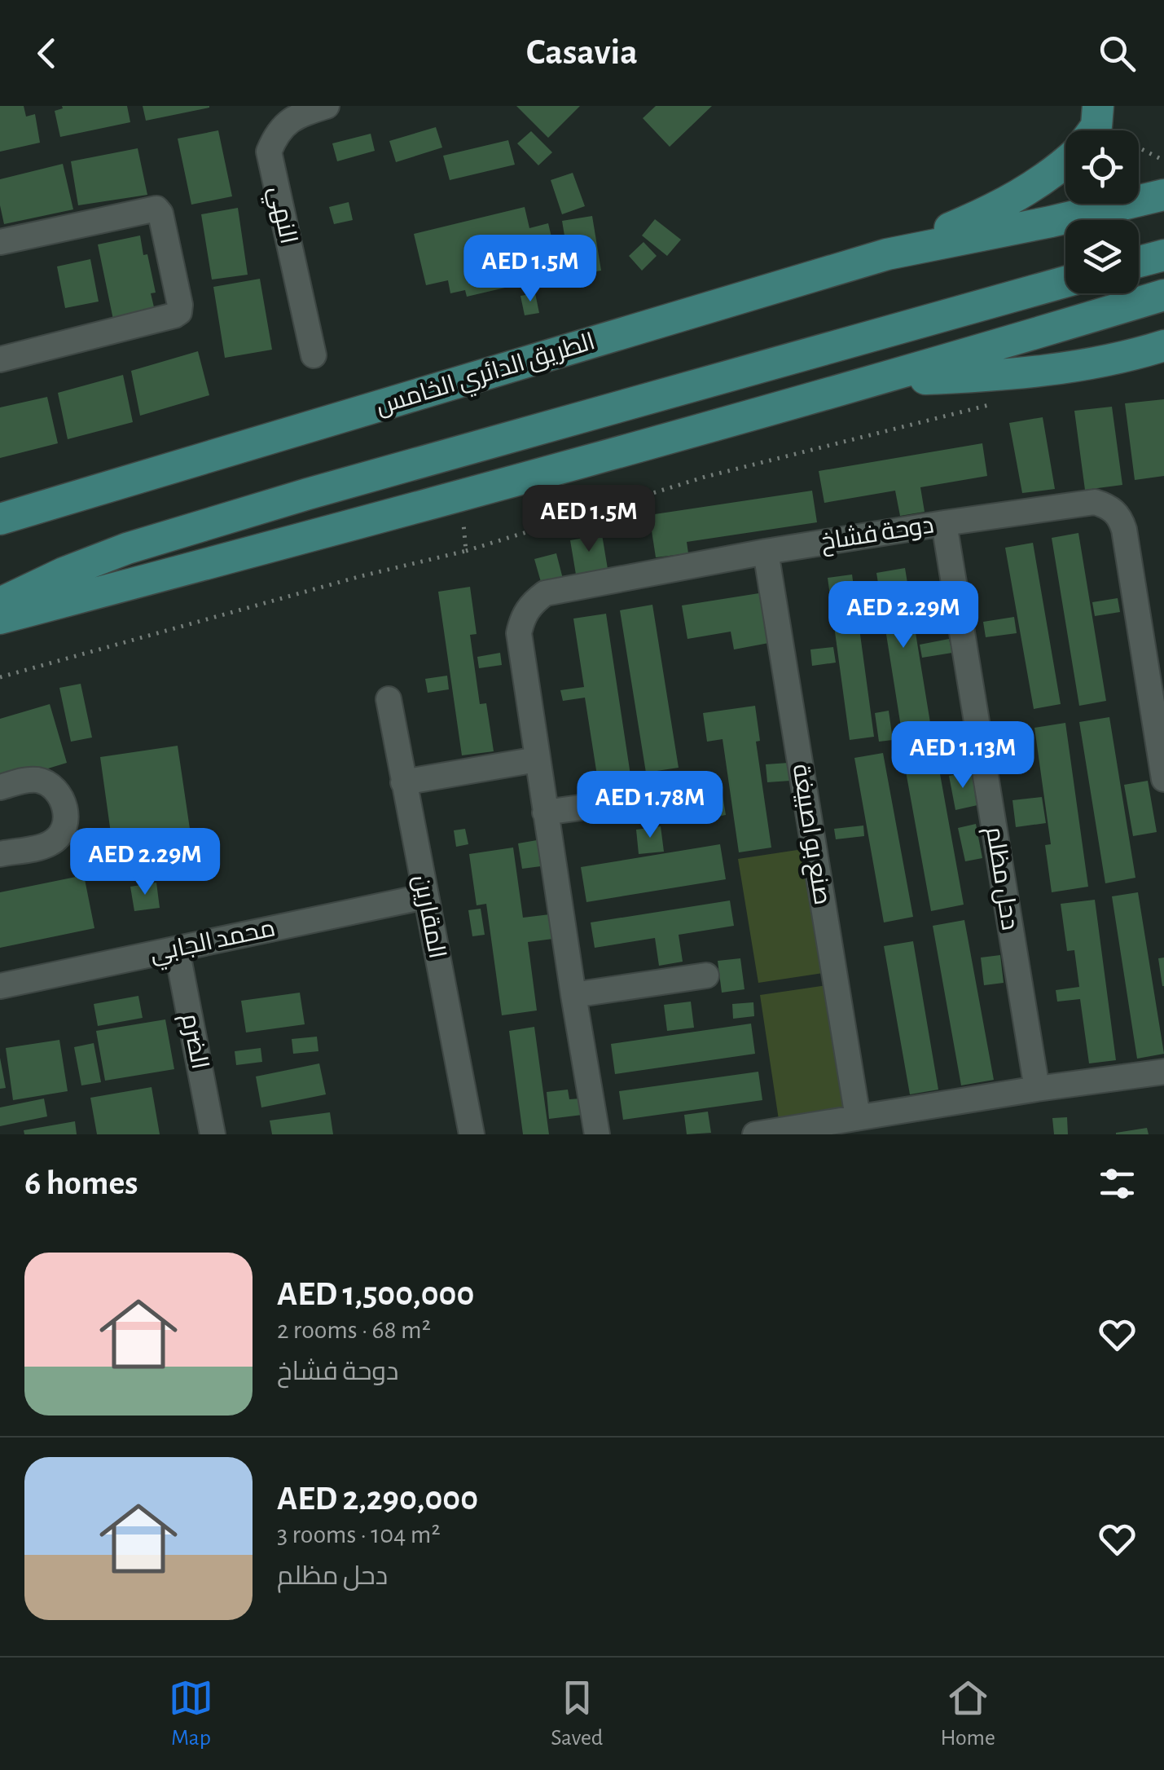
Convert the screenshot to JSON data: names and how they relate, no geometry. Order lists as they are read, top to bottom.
{
  "streets": {
    "main road": ["الطريق الدائري الخامس"],
    "street": [
      "النهي",
      "دوحة فشاخ",
      "صنع بو اصبيغة",
      "دحل مظلم",
      "المقارين",
      "محمد الجابي",
      "الضرم"
    ]
  },
  "crossings": [
    ["دوحة فشاخ", "صنع بو اصبيغة"],
    ["دوحة فشاخ", "دحل مظلم"],
    ["المقارين", "محمد الجابي"],
    ["محمد الجابي", "الضرم"]
  ],
  "page": {
    "header": "Casavia",
    "price": [
      "AED 1.5M",
      "AED 1.5M",
      "AED 2.29M",
      "AED 1.13M",
      "AED 1.78M",
      "AED 2.29M"
    ],
    "heading": "6 homes",
    "list": [
      {
        "name": "AED 1,500,000",
        "note": "2 rooms · 68 m² · دوحة فشاخ"
      },
      {
        "name": "AED 2,290,000",
        "note": "3 rooms · 104 m² · دحل مظلم"
      }
    ],
    "tabs": ["Map", "Saved", "Home"]
  }
}
